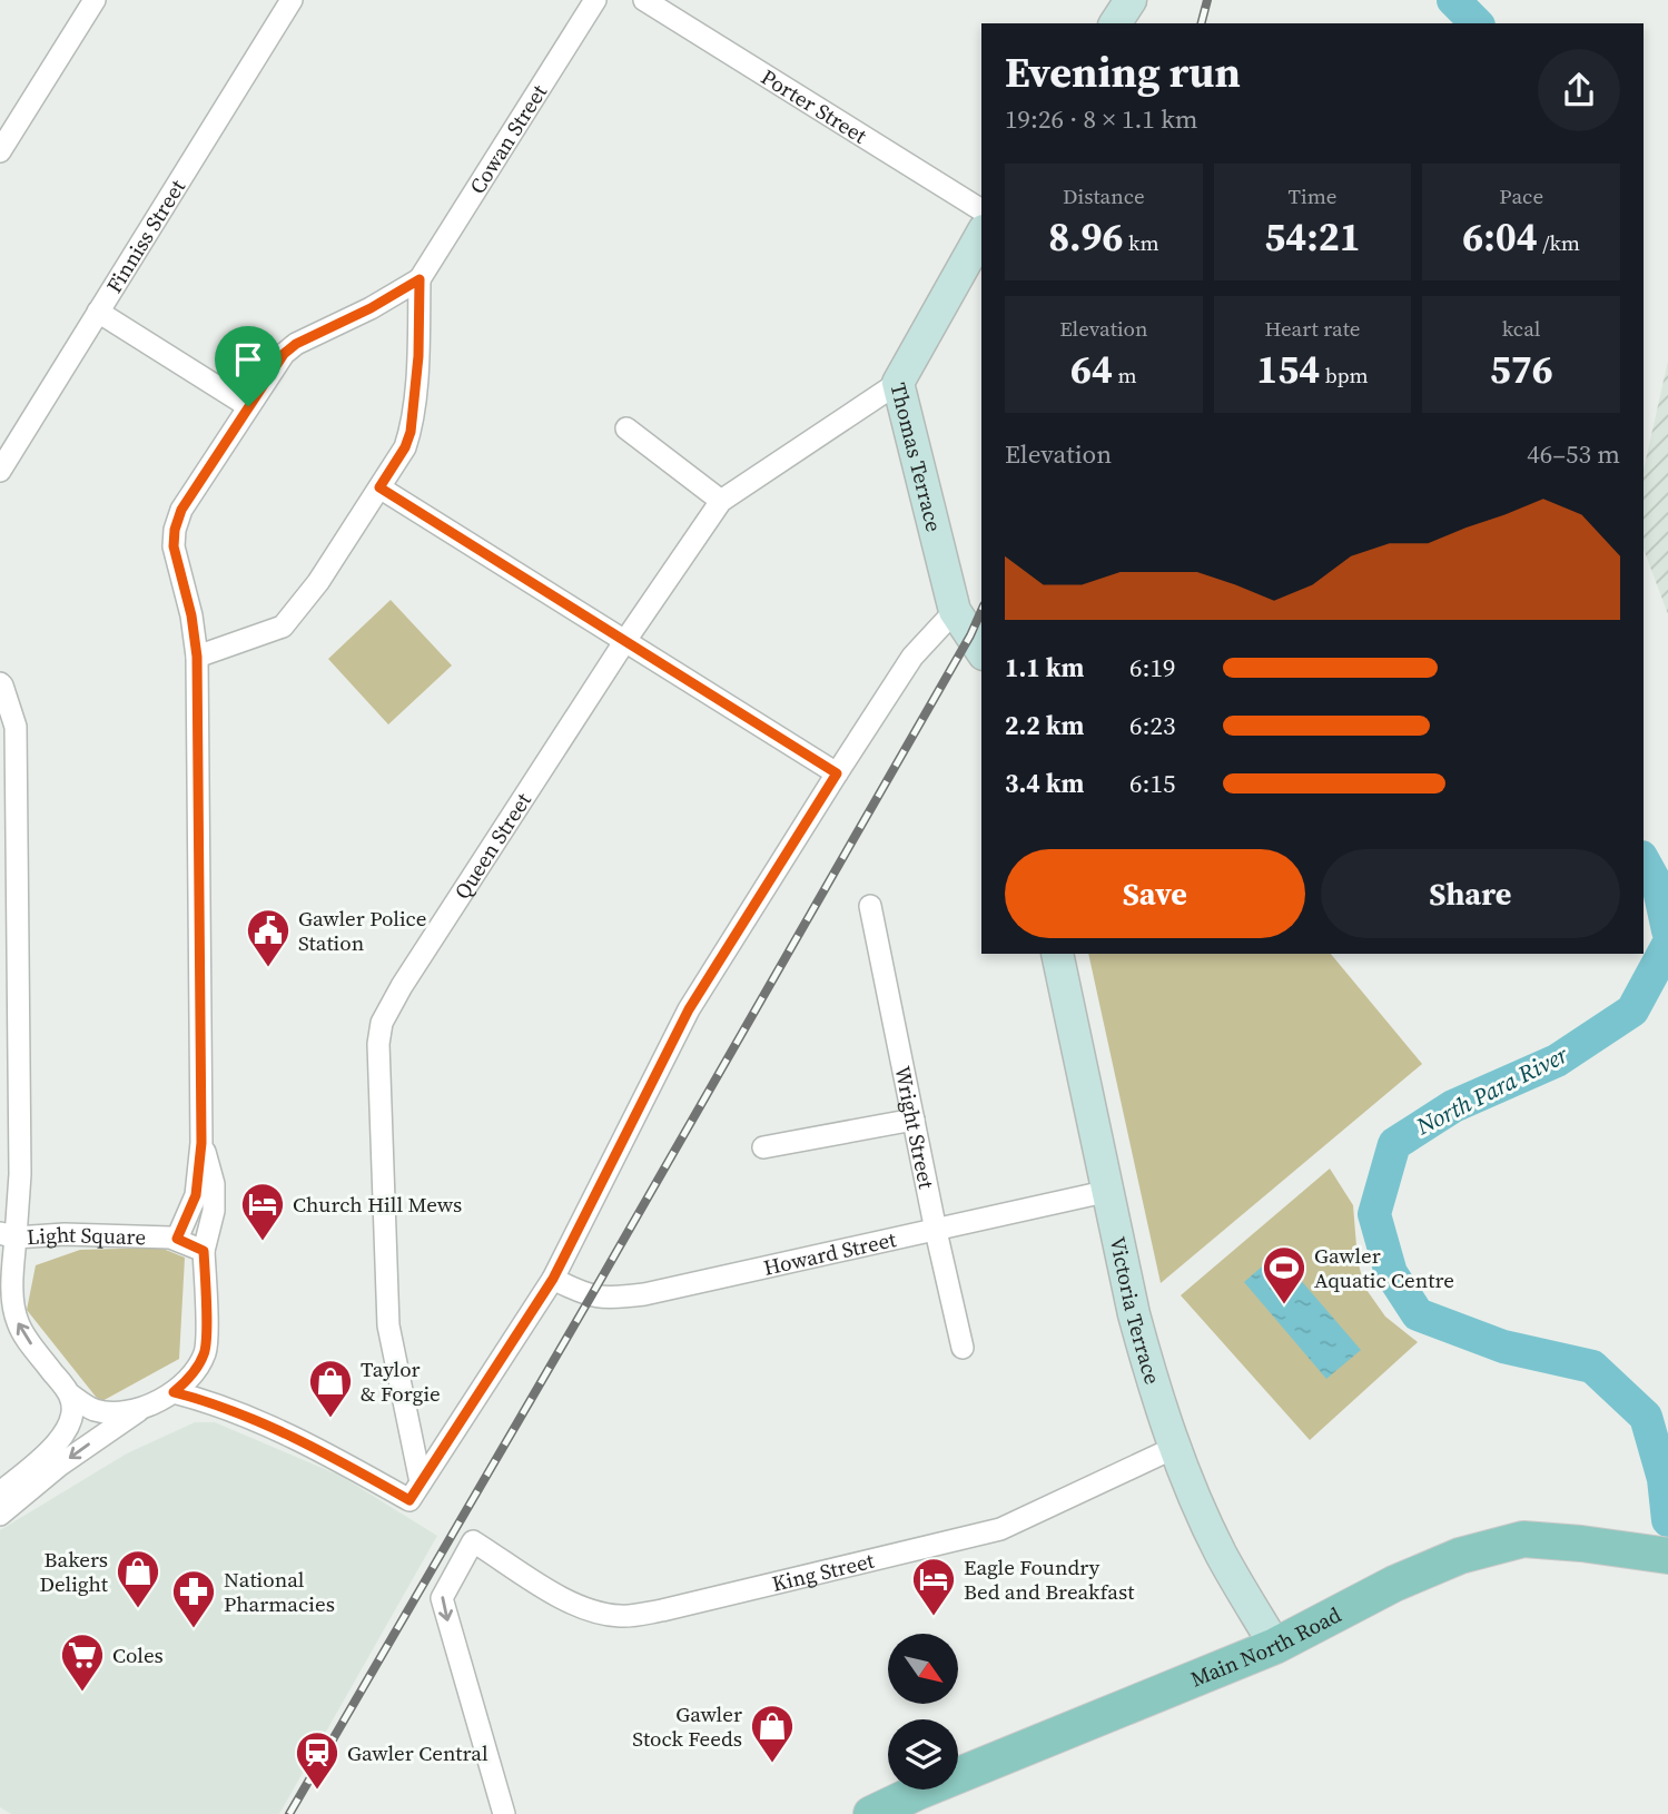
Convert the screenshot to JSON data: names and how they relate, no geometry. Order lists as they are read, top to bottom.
{
  "streets": {
    "main road": ["Main North Road"],
    "street": [
      "Porter Street",
      "Cowan Street",
      "Finniss Street",
      "Thomas Terrace",
      "Queen Street",
      "Wright Street",
      "Light Square",
      "Howard Street",
      "Victoria Terrace",
      "King Street"
    ]
  },
  "crossings": [
    ["Thomas Terrace", "Queen Street"],
    ["Wright Street", "Howard Street"],
    ["Howard Street", "Victoria Terrace"],
    ["Victoria Terrace", "King Street"],
    ["Victoria Terrace", "Main North Road"]
  ],
  "water": ["North Para River"],
  "places": {
    "public building": ["Gawler Police Station"],
    "hotel": ["Church Hill Mews", "Eagle Foundry Bed and Breakfast"],
    "sports": ["Gawler Aquatic Centre"],
    "shop": ["Taylor & Forgie", "Bakers Delight", "Gawler Stock Feeds"],
    "pharmacy": ["National Pharmacies"],
    "supermarket": ["Coles"],
    "station": ["Gawler Central"]
  },
  "north": "bottom right",
  "page": {
    "heading": ["Evening run", "19:26 · 8 × 1.1 km"],
    "stats": [
      ["Distance", "8.96 km"],
      ["Time", "54:21"],
      ["Pace", "6:04 /km"],
      ["Elevation", "64 m"],
      ["Heart rate", "154 bpm"],
      ["kcal", "576"]
    ],
    "chart": ["Elevation", "46–53 m"],
    "list": [
      {
        "name": "1.1 km",
        "note": "6:19"
      },
      {
        "name": "2.2 km",
        "note": "6:23"
      },
      {
        "name": "3.4 km",
        "note": "6:15"
      }
    ],
    "buttons": ["Save", "Share"]
  }
}
